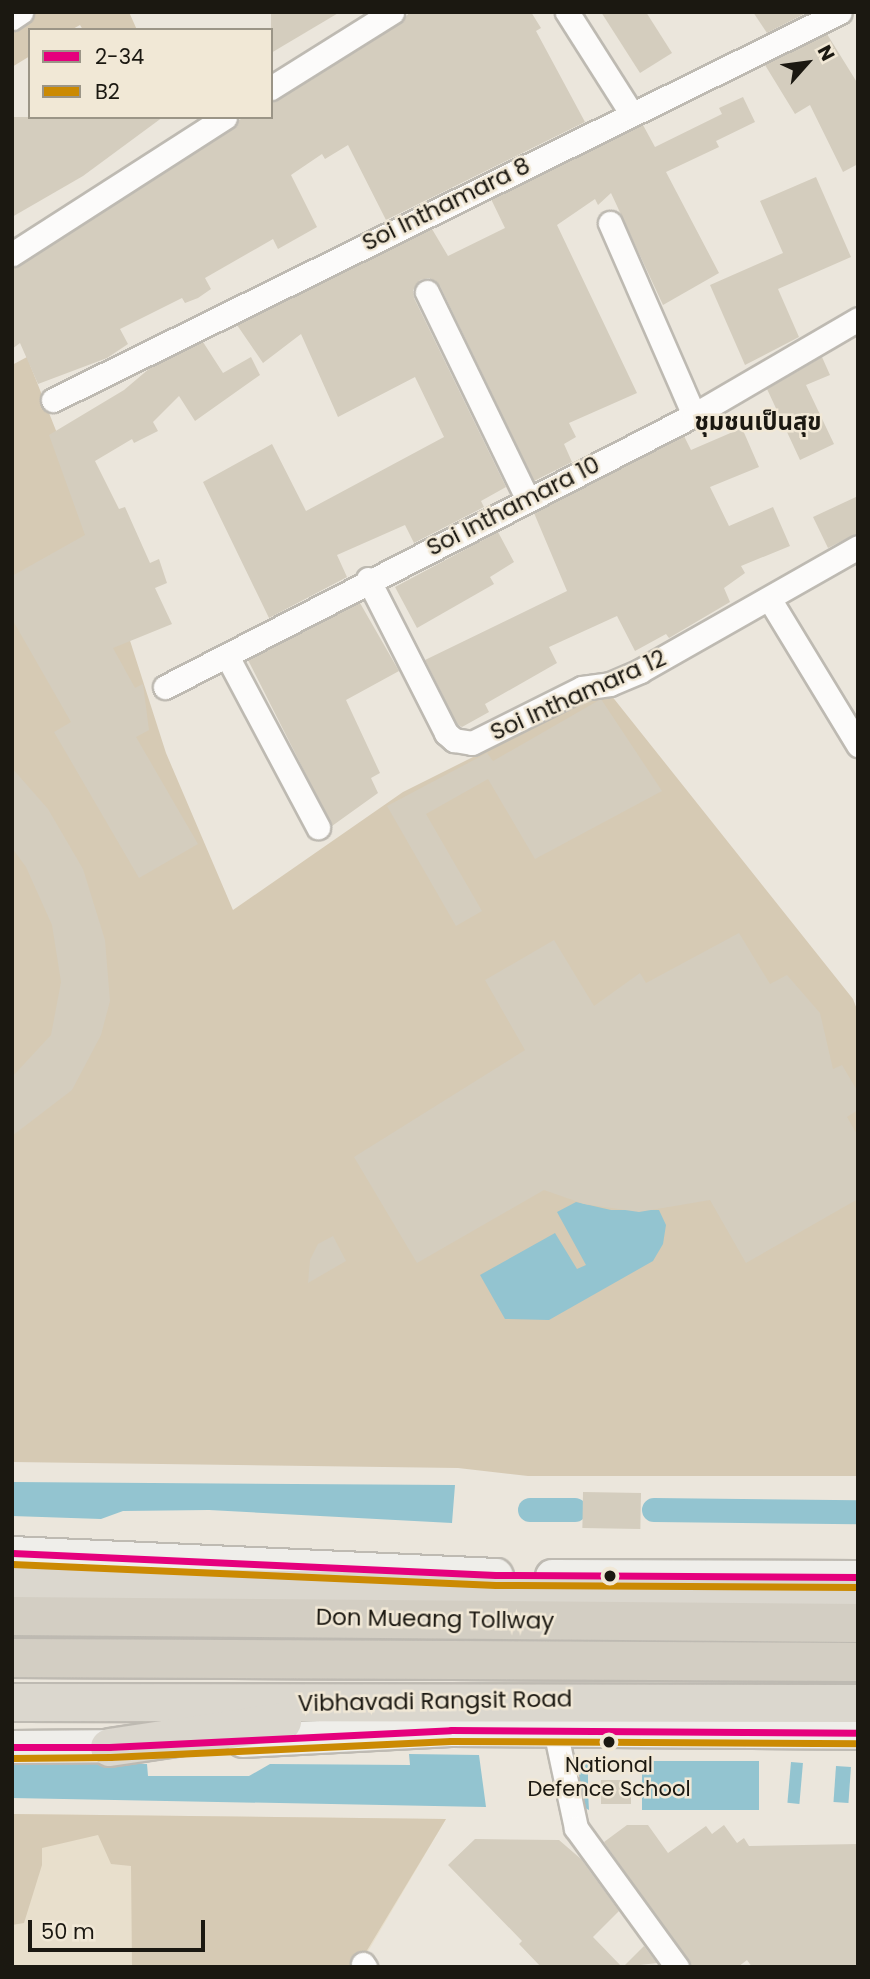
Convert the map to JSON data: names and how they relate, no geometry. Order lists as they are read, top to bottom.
{
  "streets": {
    "highway": ["Don Mueang Tollway", "Vibhavadi Rangsit Road"],
    "street": ["Soi Inthamara 8", "Soi Inthamara 10", "Soi Inthamara 12"]
  },
  "crossings": [
    ["Soi Inthamara 10", "Soi Inthamara 12"]
  ],
  "districts": ["ชุมชนเป็นสุข"],
  "places": ["National Defence School"],
  "lines": ["transit line 2-34", "transit line B2"],
  "legend": ["2-34", "B2"],
  "scale_bar": "50 m",
  "north": "top right"
}
